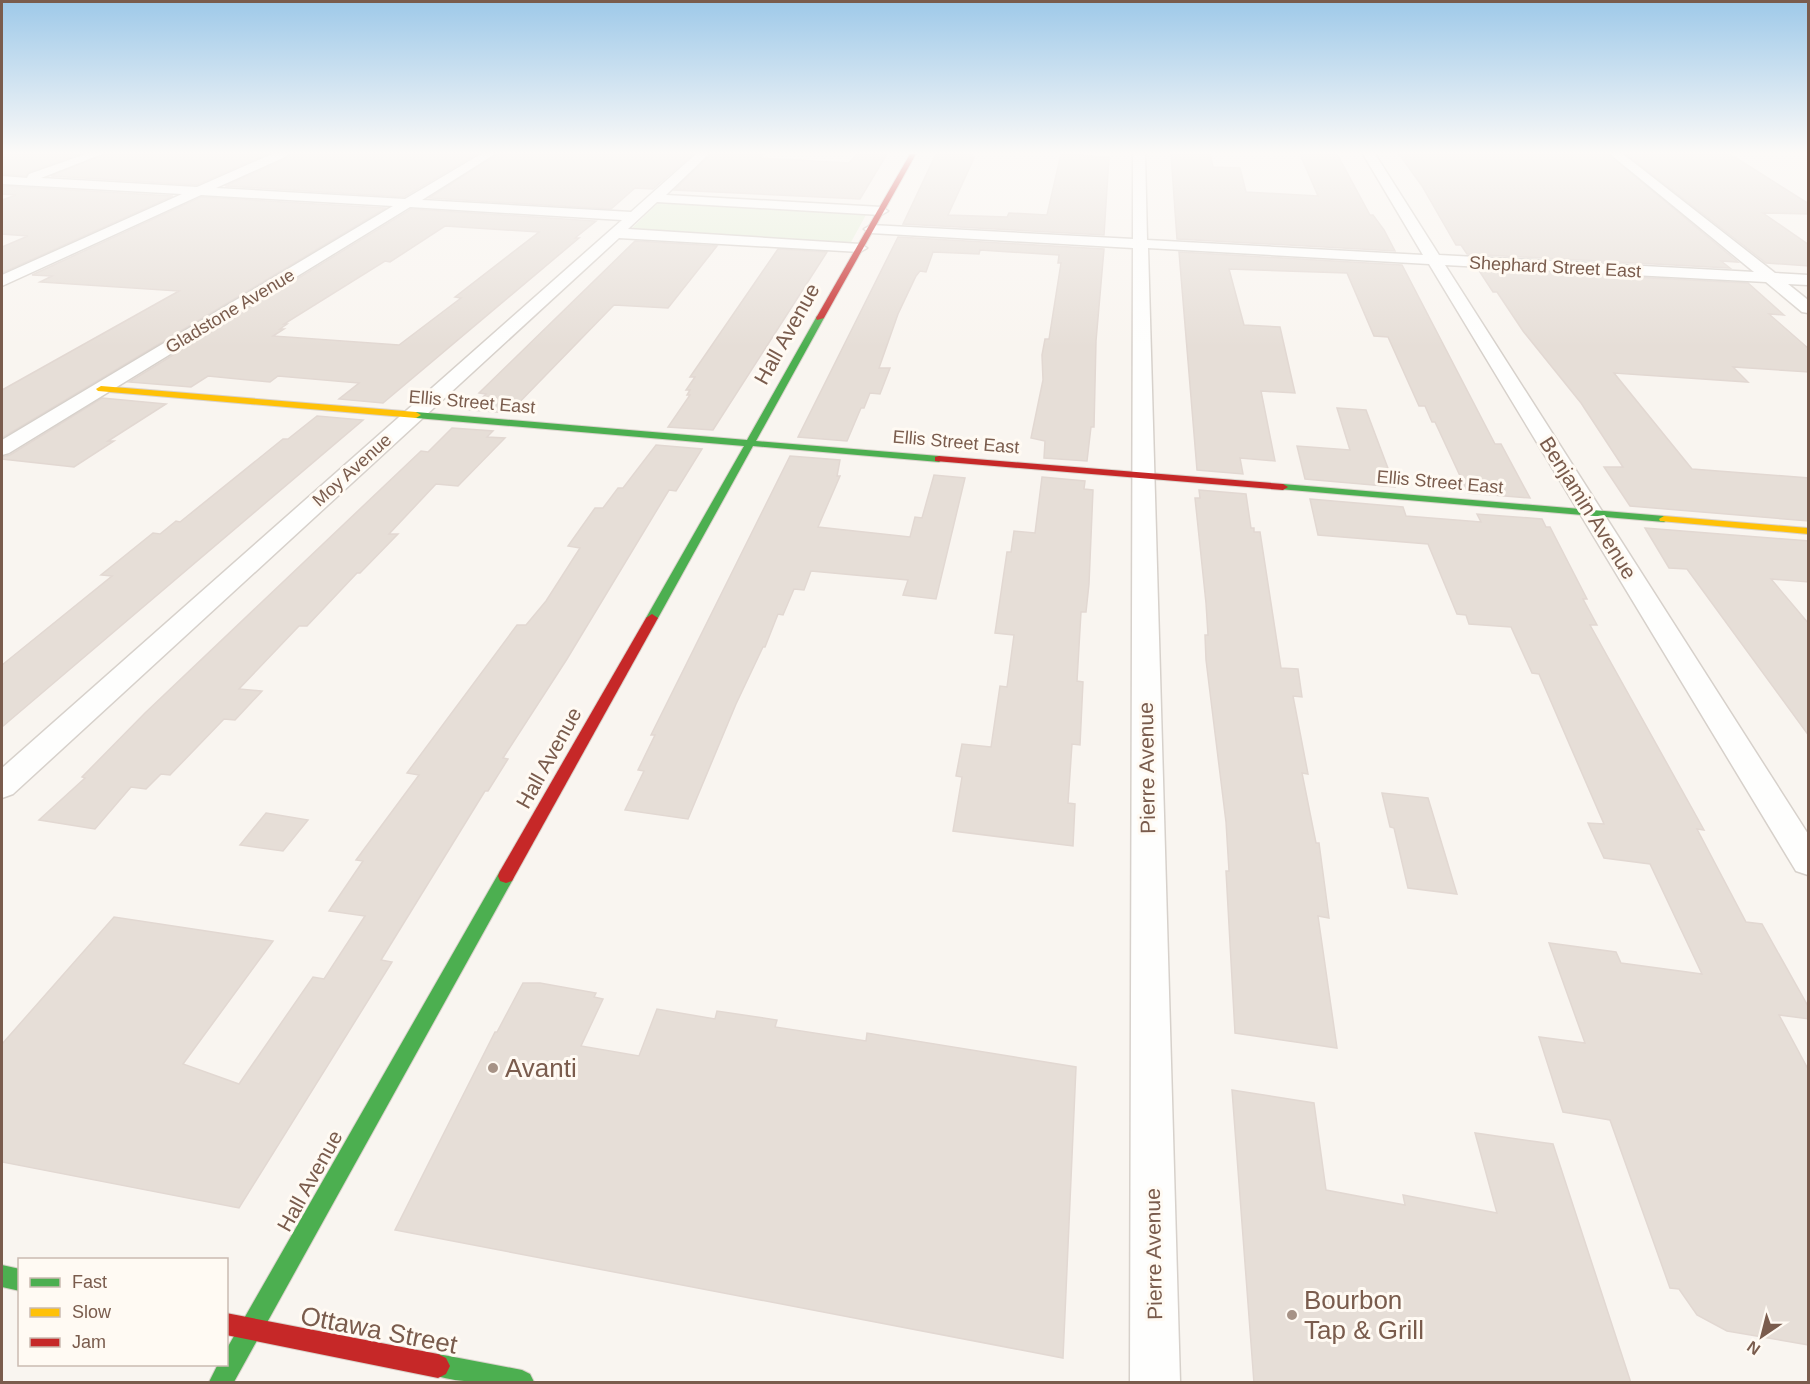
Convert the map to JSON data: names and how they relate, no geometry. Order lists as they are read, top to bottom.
{
  "streets": {
    "street": [
      "Shephard Street East",
      "Gladstone Avenue",
      "Hall Avenue",
      "Ellis Street East",
      "Moy Avenue",
      "Benjamin Avenue",
      "Pierre Avenue",
      "Ottawa Street"
    ]
  },
  "crossings": [
    ["Shephard Street East", "Hall Avenue"],
    ["Shephard Street East", "Benjamin Avenue"],
    ["Shephard Street East", "Pierre Avenue"],
    ["Gladstone Avenue", "Ellis Street East"],
    ["Hall Avenue", "Ellis Street East"],
    ["Hall Avenue", "Ottawa Street"],
    ["Ellis Street East", "Moy Avenue"],
    ["Ellis Street East", "Benjamin Avenue"],
    ["Ellis Street East", "Pierre Avenue"]
  ],
  "places": ["Avanti", "Bourbon Tap & Grill"],
  "legend": ["Fast", "Slow", "Jam"],
  "north": "bottom left"
}
